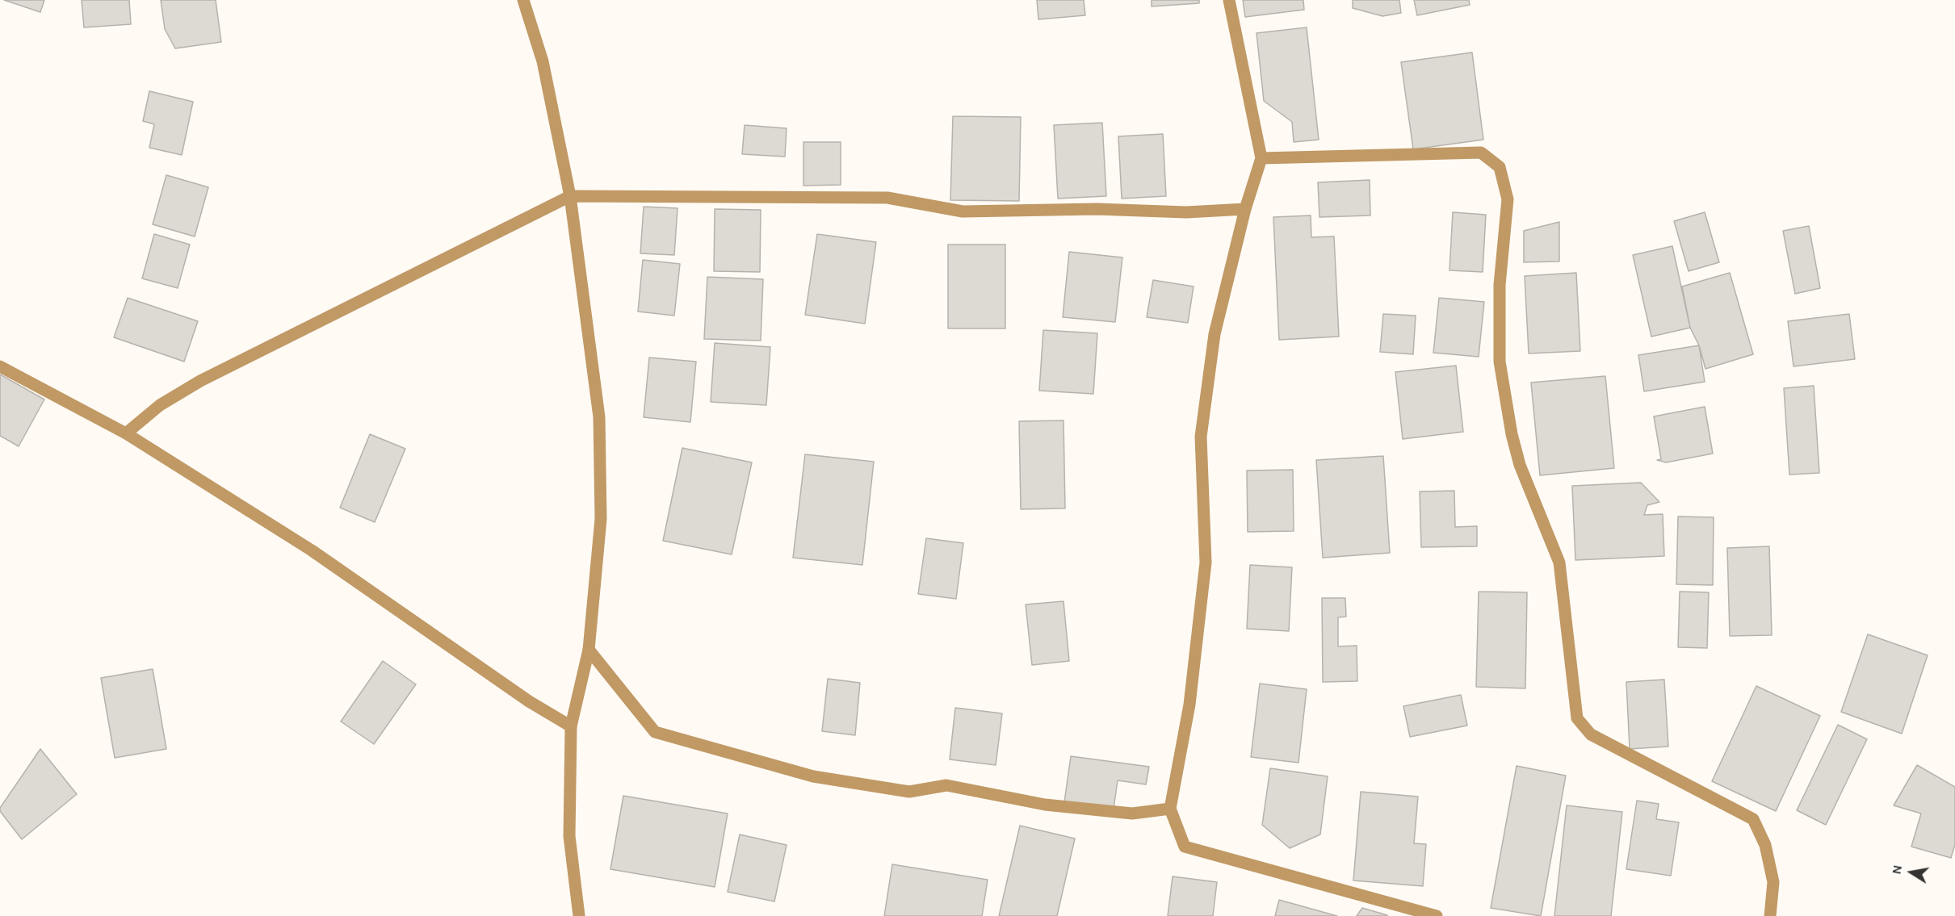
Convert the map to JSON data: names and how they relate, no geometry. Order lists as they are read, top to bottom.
{
  "north": "left"
}
